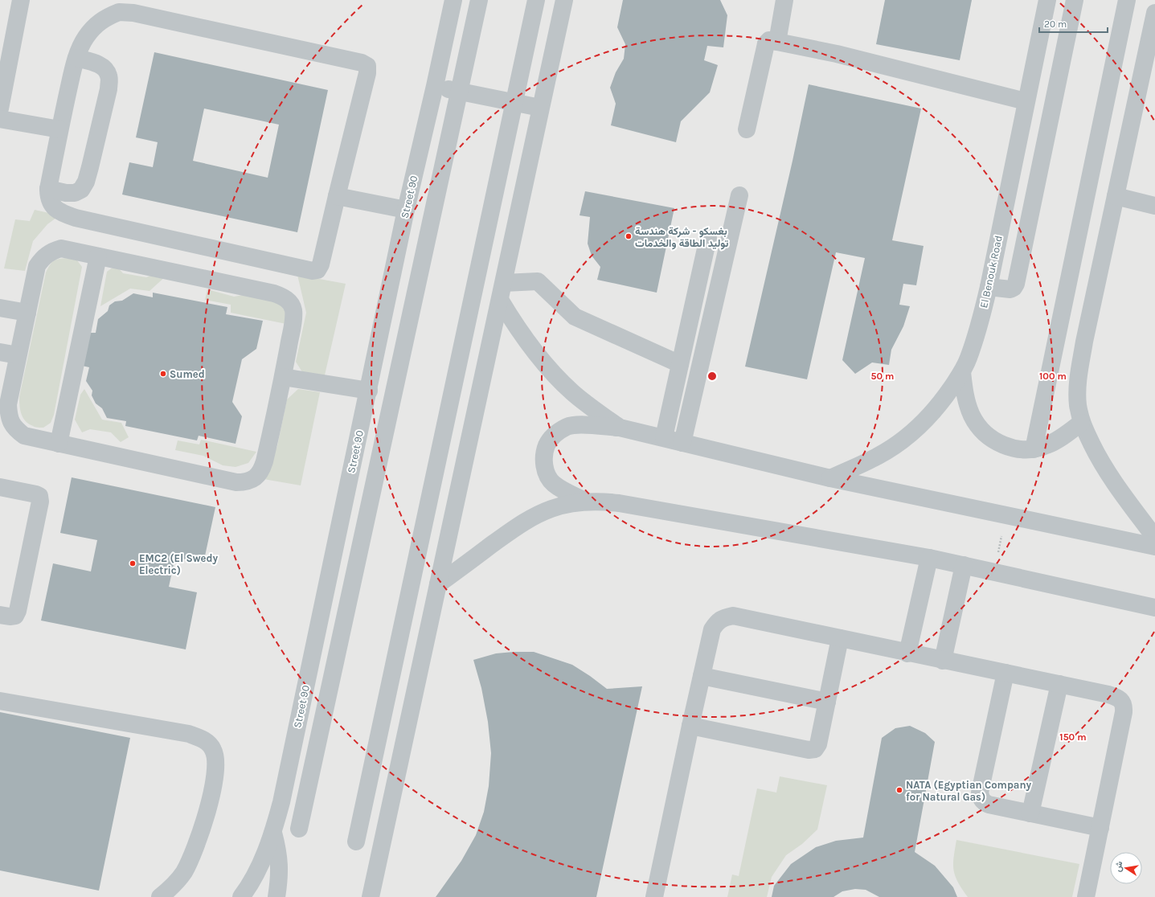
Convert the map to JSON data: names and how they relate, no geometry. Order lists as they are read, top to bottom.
{
  "streets": {
    "street": ["Street 90", "El Benouk Road"]
  },
  "places": [
    "بغسكو - شركة هندسة توليد الطاقة والخدمات",
    "Sumed",
    "EMC2 (El Swedy Electric)",
    "NATA (Egyptian Company for Natural Gas)"
  ],
  "scale_bar": "20 m",
  "north": "left",
  "rings": ["50 m", "100 m", "150 m"]
}
